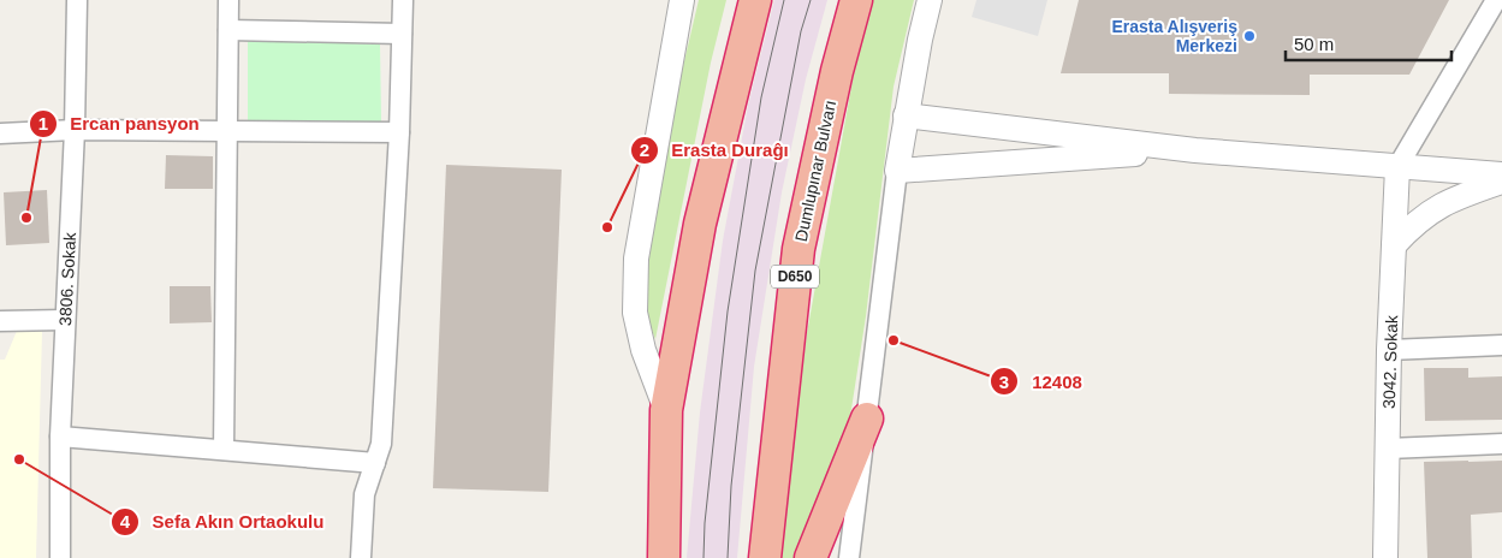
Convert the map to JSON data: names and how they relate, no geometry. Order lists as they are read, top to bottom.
{
  "streets": {
    "highway": ["Dumlupınar Bulvarı", "D650"],
    "street": ["3806. Sokak", "3042. Sokak"]
  },
  "places": [
    "Erasta Alışveriş Merkezi",
    "Ercan pansyon",
    "Erasta Duraĝı",
    "12408",
    "Sefa Akın Ortaokulu"
  ],
  "scale_bar": "50 m"
}
